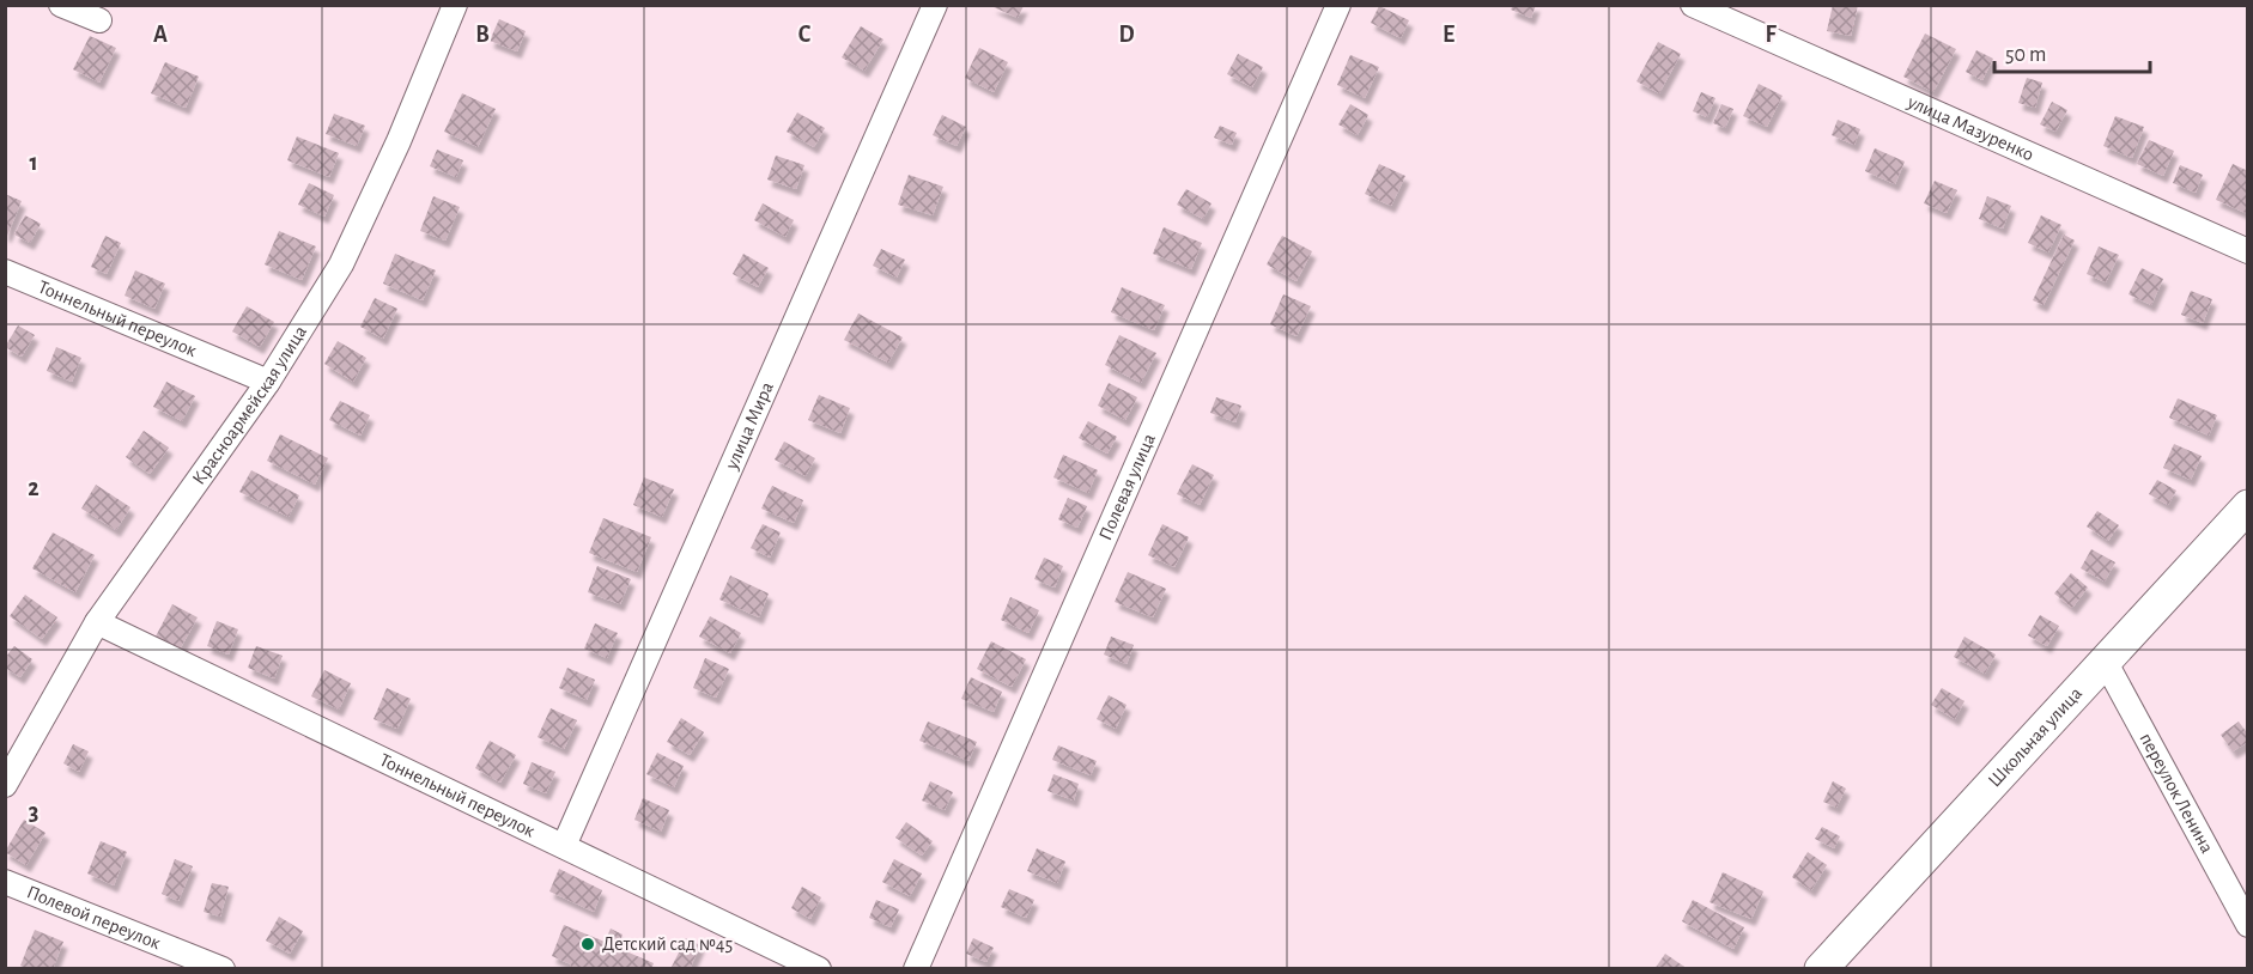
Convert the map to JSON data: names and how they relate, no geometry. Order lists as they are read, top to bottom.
{
  "streets": {
    "main road": ["Школьная улица"],
    "street": [
      "улица Мазуренко",
      "Тоннельный переулок",
      "Красноармейская улица",
      "улица Мира",
      "Полевая улица",
      "переулок Ленина",
      "Полевой переулок"
    ]
  },
  "crossings": [
    ["Тоннельный переулок", "Красноармейская улица"],
    ["Тоннельный переулок", "улица Мира"],
    ["Школьная улица", "переулок Ленина"]
  ],
  "places": ["Детский сад №45"],
  "scale_bar": "50 m",
  "grid": {
    "columns": [
      "A",
      "B",
      "C",
      "D",
      "E",
      "F"
    ],
    "rows": ["1", "2", "3"]
  }
}
